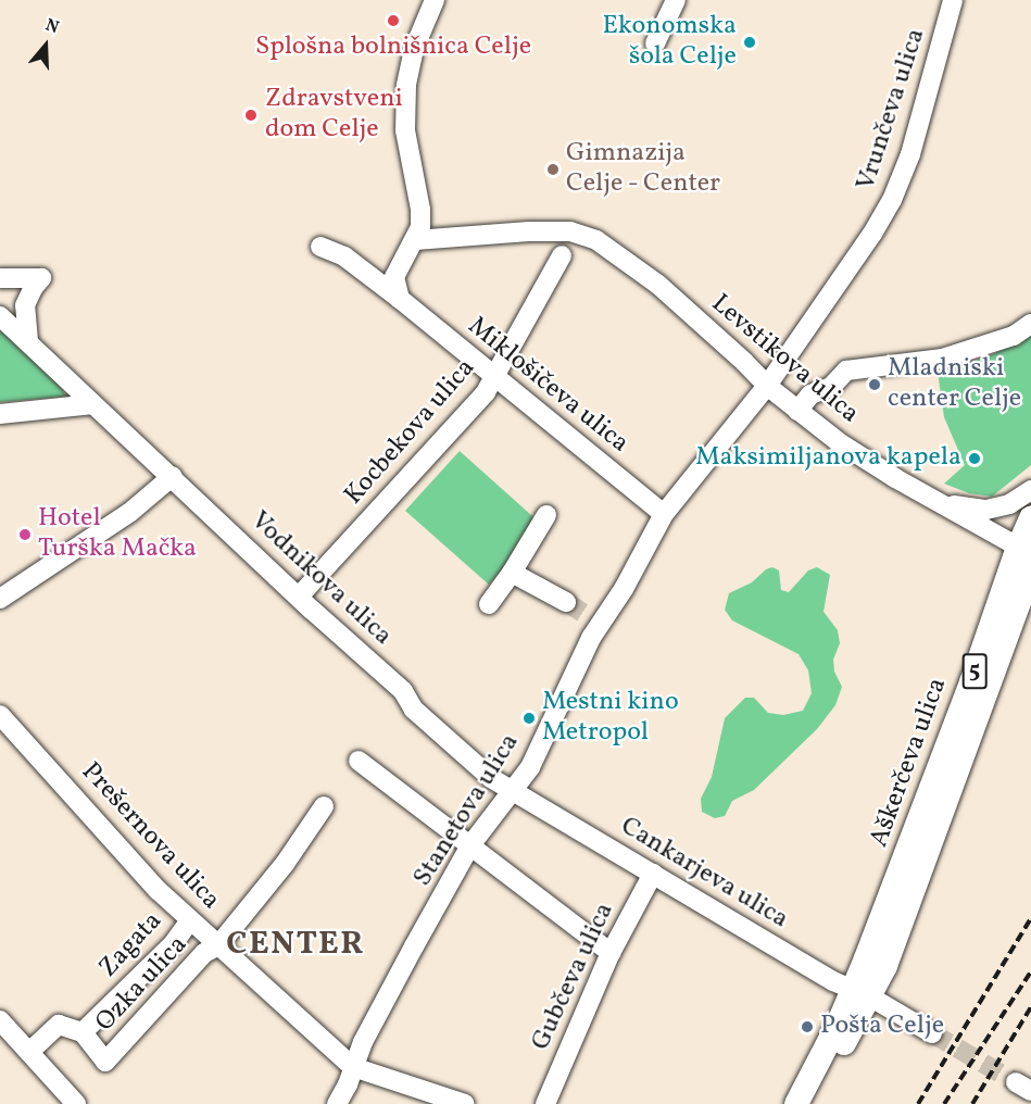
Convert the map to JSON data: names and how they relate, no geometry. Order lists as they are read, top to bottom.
{
  "streets": {
    "main road": ["5", "Aškerčeva ulica"],
    "street": [
      "Vrunčeva ulica",
      "Levstikova ulica",
      "Miklošičeva ulica",
      "Kocbekova ulica",
      "Vodnikova ulica",
      "Stanetova ulica",
      "Prešernova ulica",
      "Cankarjeva ulica",
      "Zagata",
      "Gubčeva ulica",
      "Ozka ulica"
    ]
  },
  "crossings": [
    ["Vrunčeva ulica", "Levstikova ulica"],
    ["Vrunčeva ulica", "Miklošičeva ulica"],
    ["Vrunčeva ulica", "Stanetova ulica"],
    ["Levstikova ulica", "Aškerčeva ulica"],
    ["Miklošičeva ulica", "Kocbekova ulica"],
    ["Miklošičeva ulica", "Stanetova ulica"],
    ["Kocbekova ulica", "Vodnikova ulica"],
    ["Vodnikova ulica", "Stanetova ulica"],
    ["Vodnikova ulica", "Cankarjeva ulica"],
    ["5", "Aškerčeva ulica"],
    ["5", "Cankarjeva ulica"],
    ["Aškerčeva ulica", "Cankarjeva ulica"],
    ["Stanetova ulica", "Prešernova ulica"],
    ["Stanetova ulica", "Cankarjeva ulica"],
    ["Prešernova ulica", "Zagata"],
    ["Prešernova ulica", "Ozka ulica"],
    ["Cankarjeva ulica", "Gubčeva ulica"],
    ["Zagata", "Ozka ulica"]
  ],
  "districts": ["CENTER"],
  "places": [
    "Splošna bolnišnica Celje",
    "Ekonomska šola Celje",
    "Zdravstveni dom Celje",
    "Gimnazija Celje - Center",
    "Mladniski center Celje",
    "Maksimiljanova kapela",
    "Hotel Turška Mačka",
    "Mestni kino Metropol",
    "Pošta Celje"
  ],
  "north": "top"
}
